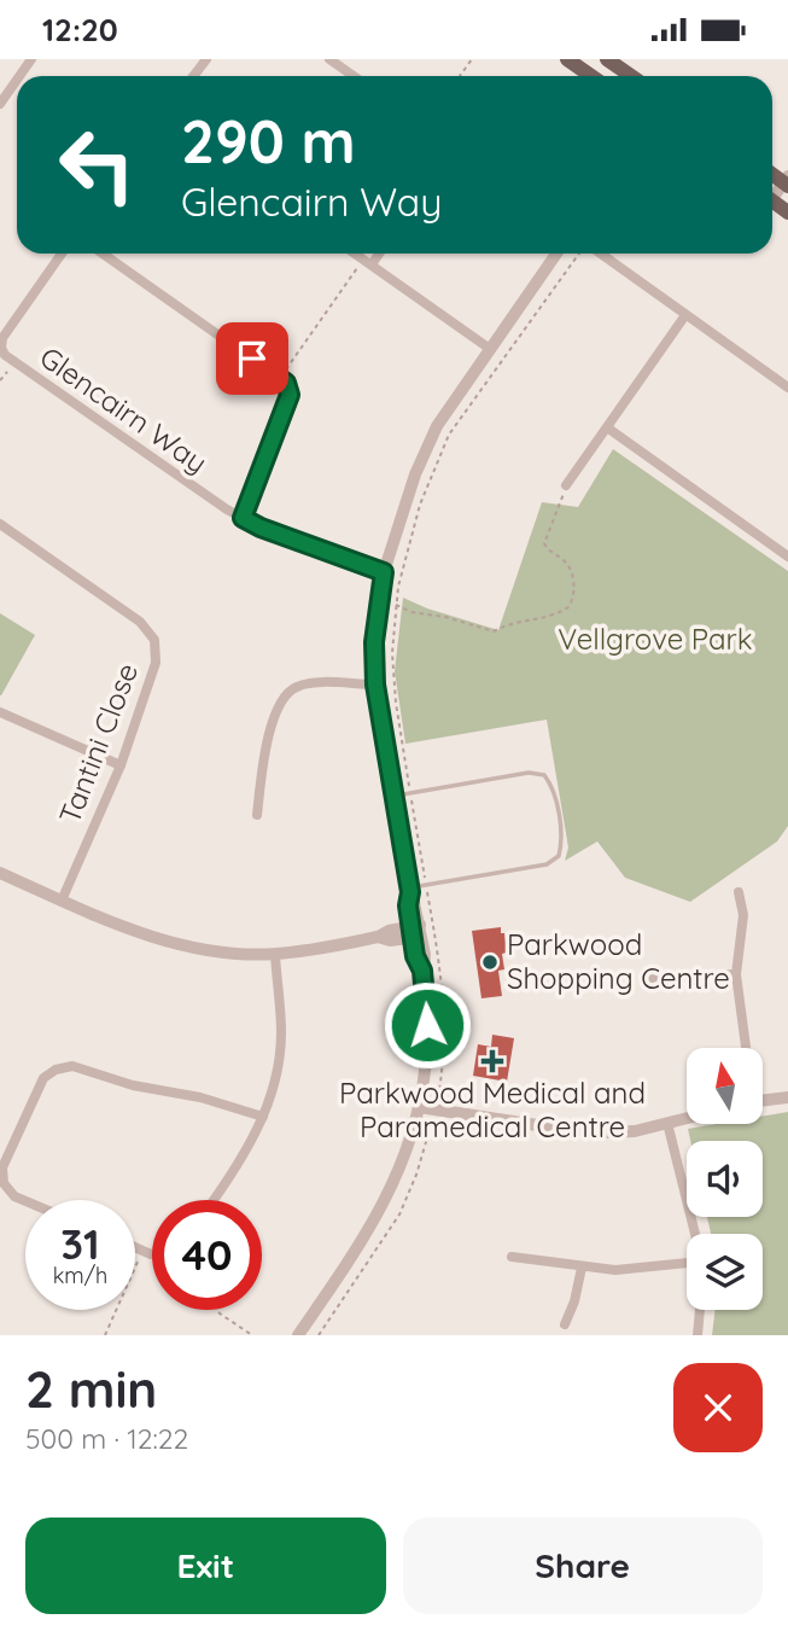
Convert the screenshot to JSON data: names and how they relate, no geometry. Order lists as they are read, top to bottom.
{
  "streets": {
    "street": ["Glencairn Way", "Tantini Close"]
  },
  "parks": ["Vellgrove Park"],
  "places": {
    "other": ["Parkwood Shopping Centre"],
    "health": ["Parkwood Medical and Paramedical Centre"]
  },
  "north": "top",
  "page": {
    "status": "12:20",
    "turn": ["290 m", "Glencairn Way"],
    "speed": "31 km/h",
    "limit": "40",
    "heading": ["2 min", "500 m · 12:22"],
    "buttons": ["Exit", "Share"]
  }
}
